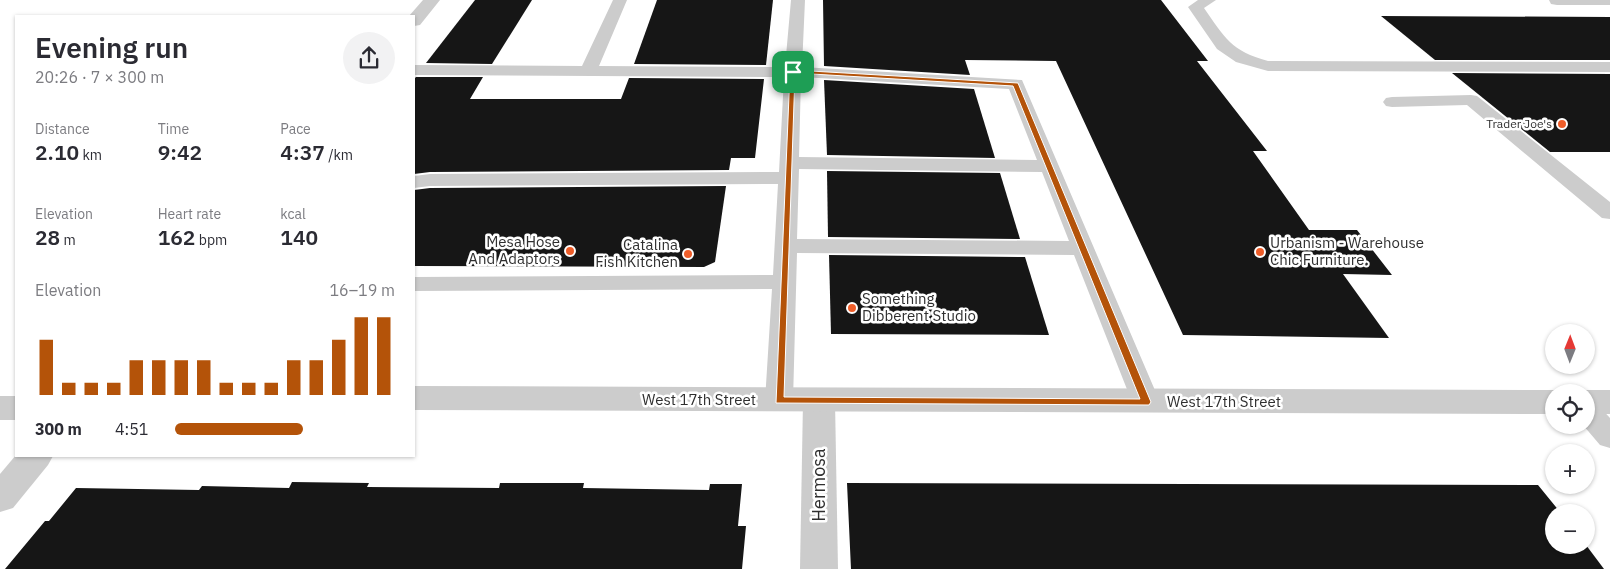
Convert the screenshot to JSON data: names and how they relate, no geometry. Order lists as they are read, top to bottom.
{
  "streets": {
    "street": ["West 17th Street", "Hermosa"]
  },
  "crossings": [
    ["West 17th Street", "Hermosa"]
  ],
  "places": [
    "Trader Joe's",
    "Mesa Hose And Adaptors",
    "Urbanism - Warehouse Chic Furniture.",
    "Catalina Fish Kitchen",
    "Something Dibberent Studio"
  ],
  "north": "top",
  "page": {
    "heading": ["Evening run", "20:26 · 7 × 300 m"],
    "stats": [
      ["Distance", "2.10 km"],
      ["Time", "9:42"],
      ["Pace", "4:37 /km"],
      ["Elevation", "28 m"],
      ["Heart rate", "162 bpm"],
      ["kcal", "140"]
    ],
    "chart": ["Elevation", "16–19 m"],
    "map_buttons": ["+", "−"],
    "list": [
      {
        "name": "300 m",
        "note": "4:51"
      }
    ]
  }
}
